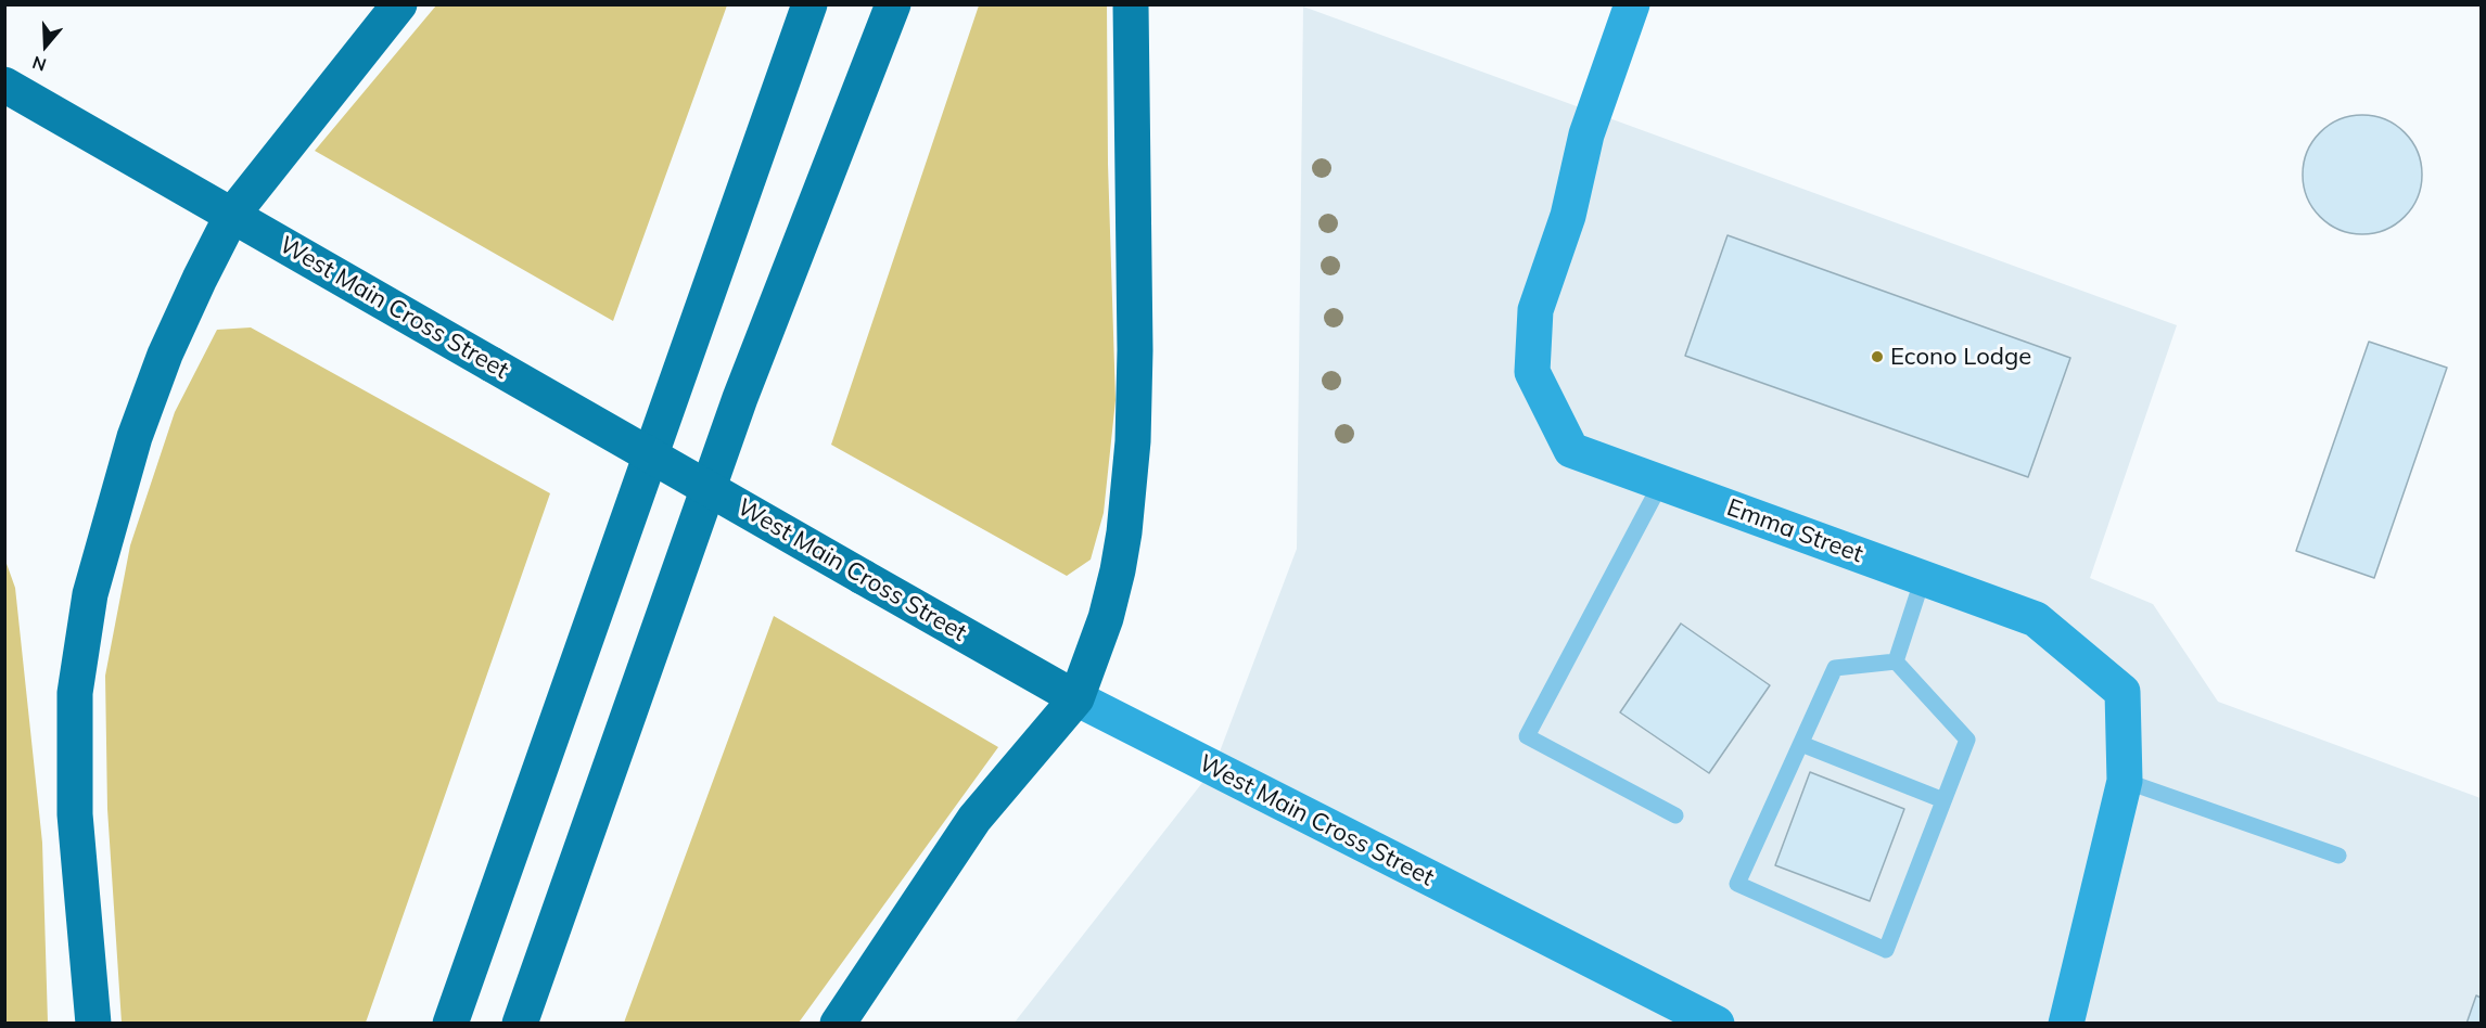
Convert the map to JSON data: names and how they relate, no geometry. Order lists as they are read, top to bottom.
{
  "streets": {
    "highway": ["West Main Cross Street"],
    "street": ["Emma Street"]
  },
  "places": ["Econo Lodge"],
  "north": "bottom"
}
